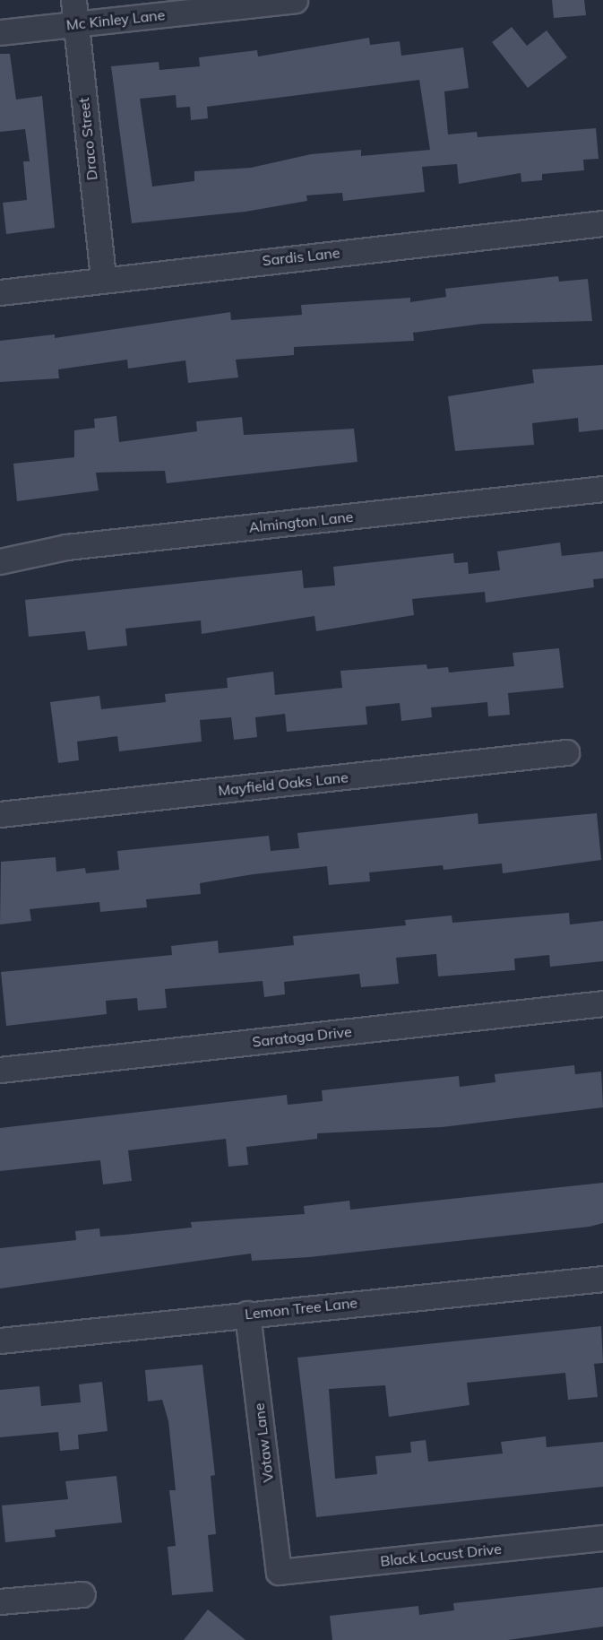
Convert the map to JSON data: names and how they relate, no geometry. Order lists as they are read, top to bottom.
{
  "streets": {
    "street": [
      "Mc Kinley Lane",
      "Draco Street",
      "Sardis Lane",
      "Almington Lane",
      "Mayfield Oaks Lane",
      "Saratoga Drive",
      "Lemon Tree Lane",
      "Votaw Lane",
      "Black Locust Drive"
    ]
  },
  "crossings": [
    ["Mc Kinley Lane", "Draco Street"],
    ["Draco Street", "Sardis Lane"],
    ["Lemon Tree Lane", "Votaw Lane"],
    ["Votaw Lane", "Black Locust Drive"]
  ]
}
